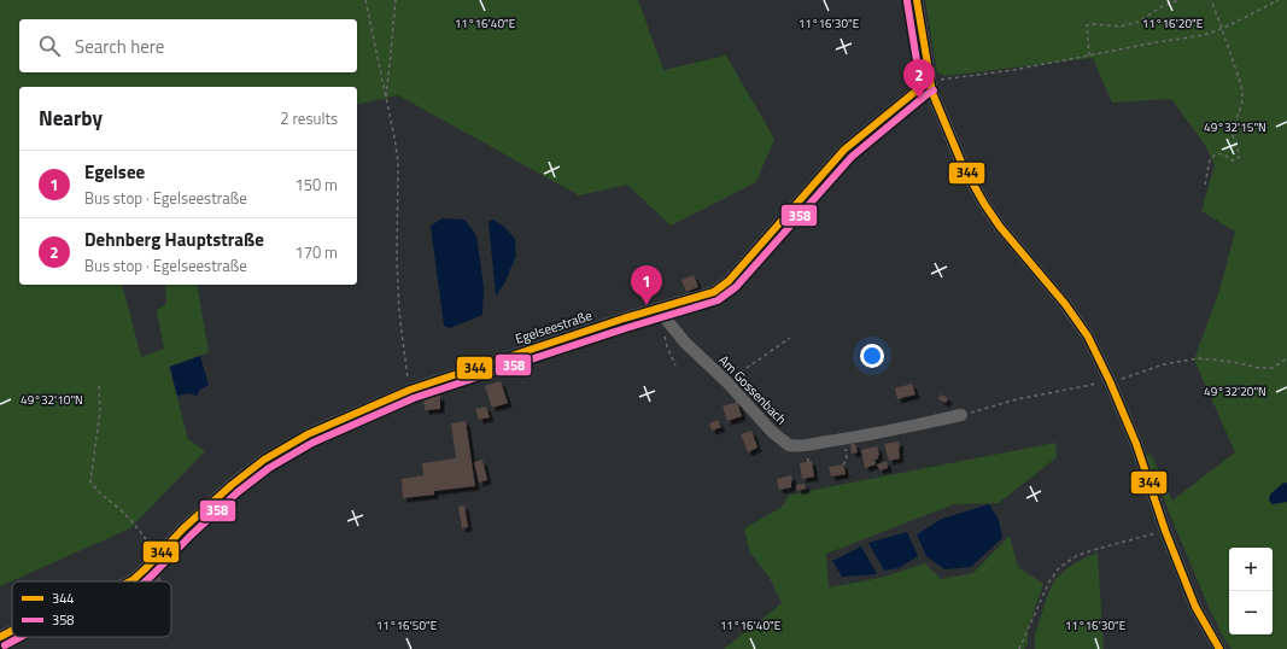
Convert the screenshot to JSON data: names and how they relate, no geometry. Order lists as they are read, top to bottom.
{
  "streets": {
    "street": ["Egelseestraße", "Am Gossenbach"]
  },
  "crossings": [
    ["Egelseestraße", "Am Gossenbach"]
  ],
  "lines": ["transit line 344", "transit line 358"],
  "legend": ["344", "358"],
  "page": {
    "search": "Search here",
    "pins": ["2", "1"],
    "heading": ["Nearby", "2 results"],
    "list": [
      {
        "mark": "1",
        "name": "Egelsee",
        "note": "Bus stop · Egelseestraße",
        "value": "150 m"
      },
      {
        "mark": "2",
        "name": "Dehnberg Hauptstraße",
        "note": "Bus stop · Egelseestraße",
        "value": "170 m"
      }
    ],
    "map_buttons": ["+", "−"]
  },
  "coordinates": [
    "11°16'40\"E",
    "11°16'30\"E",
    "11°16'20\"E",
    "49°32'15\"N",
    "49°32'20\"N",
    "49°32'10\"N",
    "11°16'50\"E"
  ]
}
